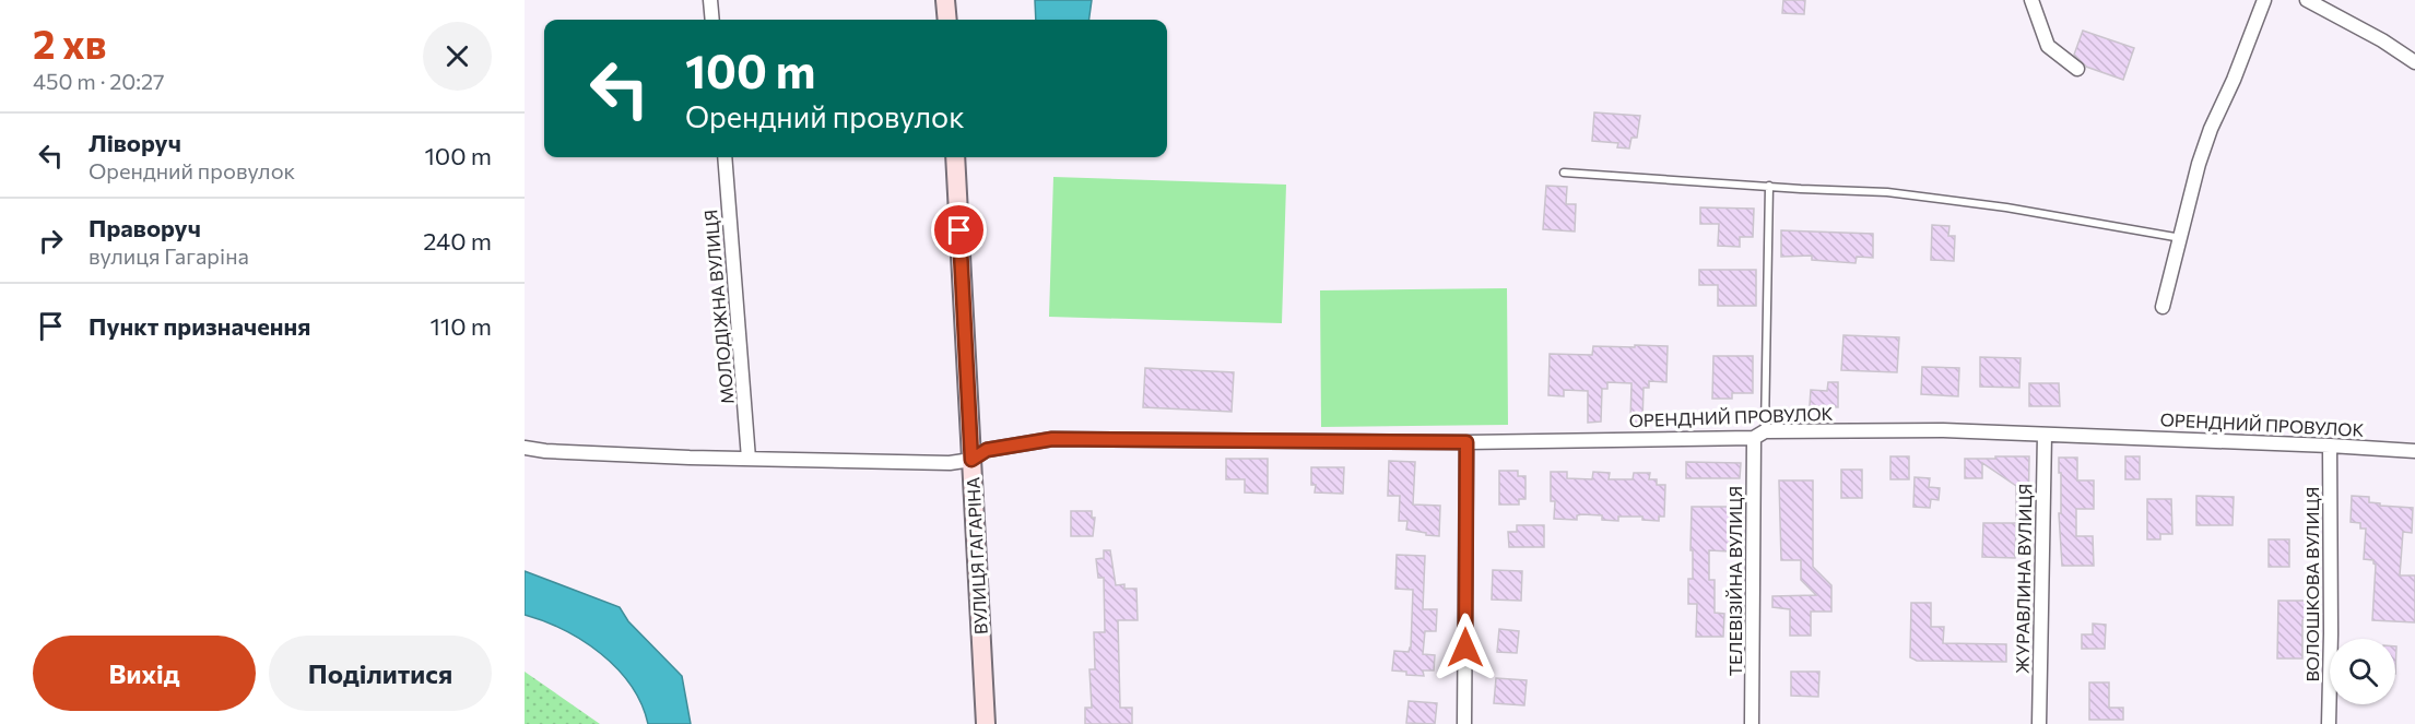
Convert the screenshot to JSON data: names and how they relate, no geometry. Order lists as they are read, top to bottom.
{
  "streets": {
    "street": [
      "МОЛОДІЖНА ВУЛИЦЯ",
      "ОРЕНДНИЙ ПРОВУЛОК",
      "ВУЛИЦЯ ГАГАРІНА",
      "ЖУРАВЛИНА ВУЛИЦЯ",
      "ТЕЛЕВІЗІЙНА ВУЛИЦЯ",
      "ВОЛОШКОВА ВУЛИЦЯ"
    ]
  },
  "crossings": [
    ["ОРЕНДНИЙ ПРОВУЛОК", "ВУЛИЦЯ ГАГАРІНА"],
    ["ОРЕНДНИЙ ПРОВУЛОК", "ЖУРАВЛИНА ВУЛИЦЯ"],
    ["ОРЕНДНИЙ ПРОВУЛОК", "ТЕЛЕВІЗІЙНА ВУЛИЦЯ"],
    ["ОРЕНДНИЙ ПРОВУЛОК", "ВОЛОШКОВА ВУЛИЦЯ"]
  ],
  "page": {
    "heading": ["2 хв", "450 m · 20:27"],
    "turn": ["100 m", "Орендний провулок"],
    "list": [
      {
        "name": "Ліворуч",
        "note": "Орендний провулок",
        "value": "100 m"
      },
      {
        "name": "Праворуч",
        "note": "вулиця Гагаріна",
        "value": "240 m"
      },
      {
        "name": "Пункт призначення",
        "value": "110 m"
      }
    ],
    "buttons": ["Вихід", "Поділитися"]
  }
}
